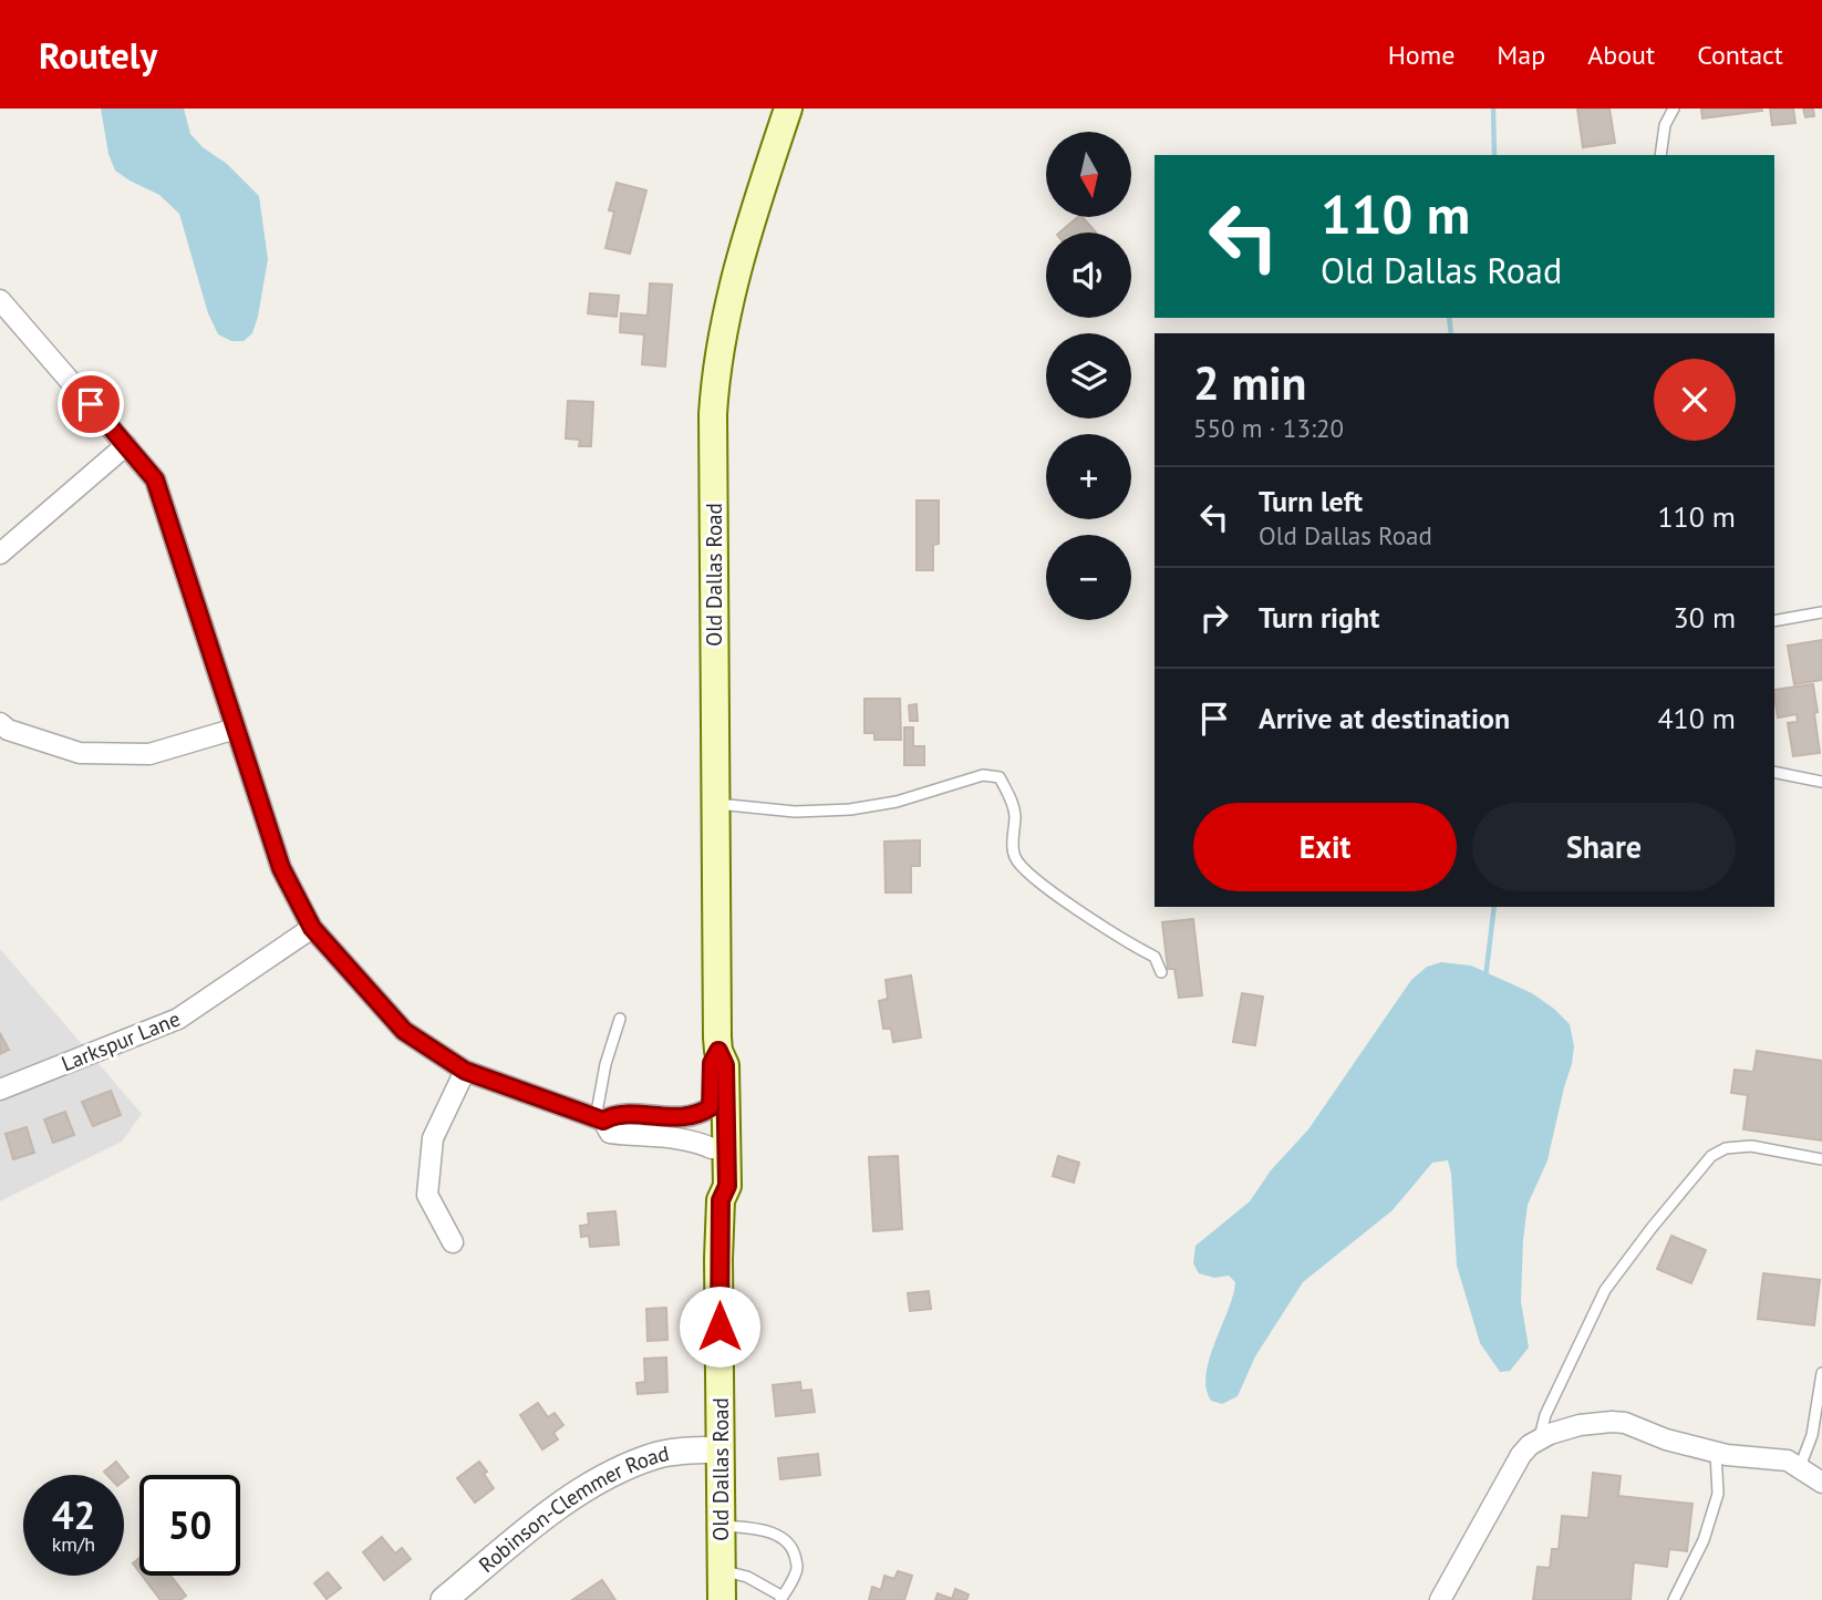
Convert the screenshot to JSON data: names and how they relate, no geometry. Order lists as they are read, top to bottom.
{
  "streets": {
    "main road": ["Old Dallas Road"],
    "street": ["Larkspur Lane", "Robinson-Clemmer Road"]
  },
  "crossings": [
    ["Old Dallas Road", "Robinson-Clemmer Road"]
  ],
  "north": "bottom",
  "page": {
    "header": "Routely",
    "nav": [
      "Home",
      "Map",
      "About",
      "Contact"
    ],
    "map_buttons": ["+", "−"],
    "turn": ["110 m", "Old Dallas Road"],
    "heading": ["2 min", "550 m · 13:20"],
    "list": [
      {
        "name": "Turn left",
        "note": "Old Dallas Road",
        "value": "110 m"
      },
      {
        "name": "Turn right",
        "value": "30 m"
      },
      {
        "name": "Arrive at destination",
        "value": "410 m"
      }
    ],
    "buttons": ["Exit", "Share"],
    "speed": "42 km/h",
    "limit": "50"
  }
}
